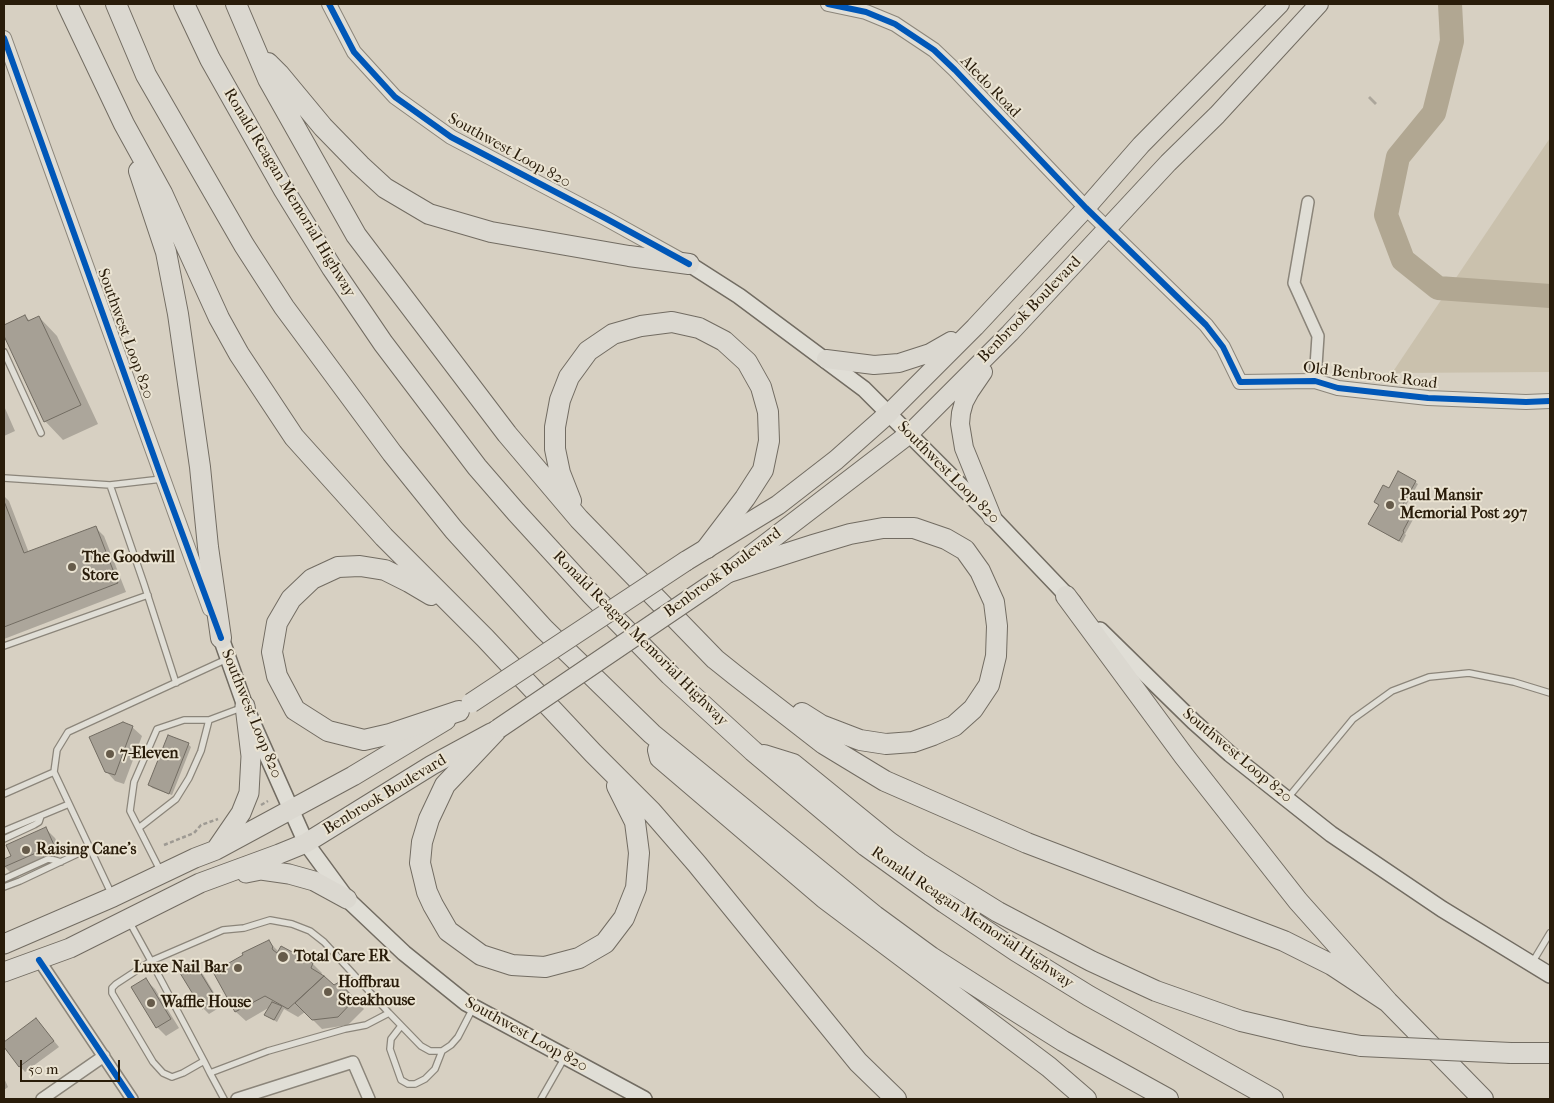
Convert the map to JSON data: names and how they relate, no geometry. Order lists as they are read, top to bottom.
{
  "streets": {
    "highway": ["Ronald Reagan Memorial Highway", "Benbrook Boulevard"],
    "main road": ["Southwest Loop 820"],
    "street": ["Aledo Road", "Old Benbrook Road"]
  },
  "crossings": [
    ["Aledo Road", "Benbrook Boulevard"],
    ["Aledo Road", "Old Benbrook Road"],
    ["Southwest Loop 820", "Benbrook Boulevard"],
    ["Benbrook Boulevard", "Old Benbrook Road"]
  ],
  "places": [
    "Paul Mansir Memorial Post 297",
    "The Goodwill Store",
    "7-Eleven",
    "Raising Cane's",
    "Total Care ER",
    "Luxe Nail Bar",
    "Hoffbrau Steakhouse",
    "Waffle House"
  ],
  "scale_bar": "50 m"
}
